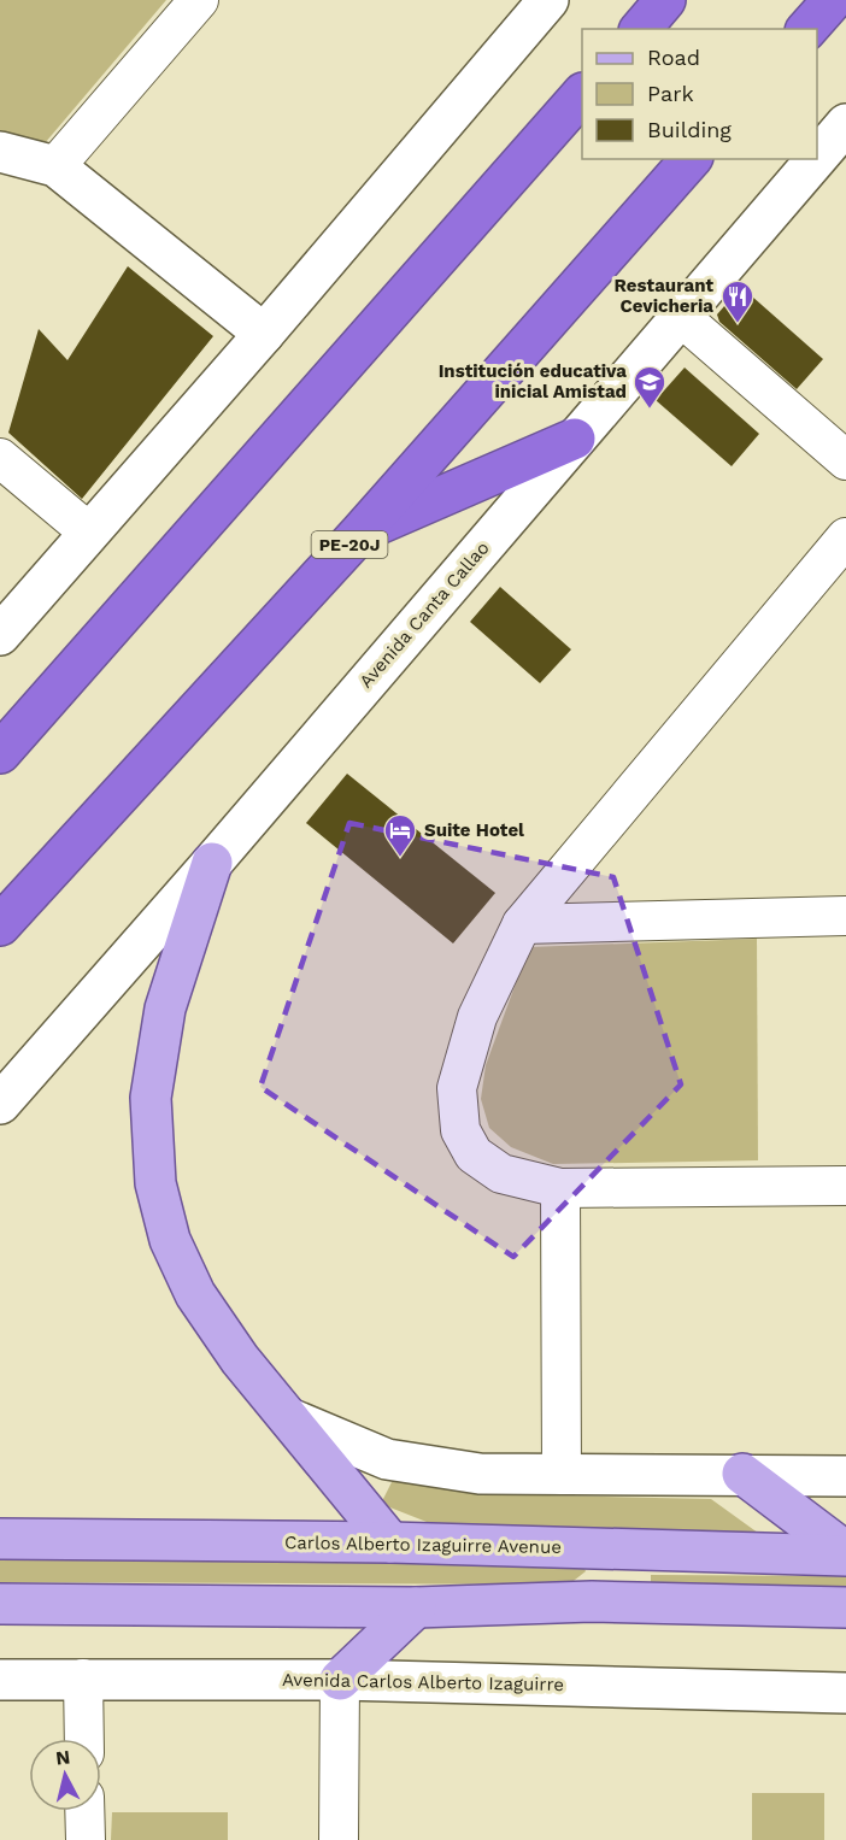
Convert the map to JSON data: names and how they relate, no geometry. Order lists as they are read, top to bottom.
{
  "streets": {
    "highway": ["PE-20J"],
    "main road": ["Avenida Canta Callao", "Carlos Alberto Izaguirre Avenue", "Avenida Carlos Alberto Izaguirre"]
  },
  "places": {
    "restaurant": ["Restaurant Cevicheria"],
    "school or university": ["Institución educativa inicial Amistad"],
    "hotel": ["Suite Hotel"]
  },
  "legend": ["Road", "Park", "Building"],
  "north": "top"
}
